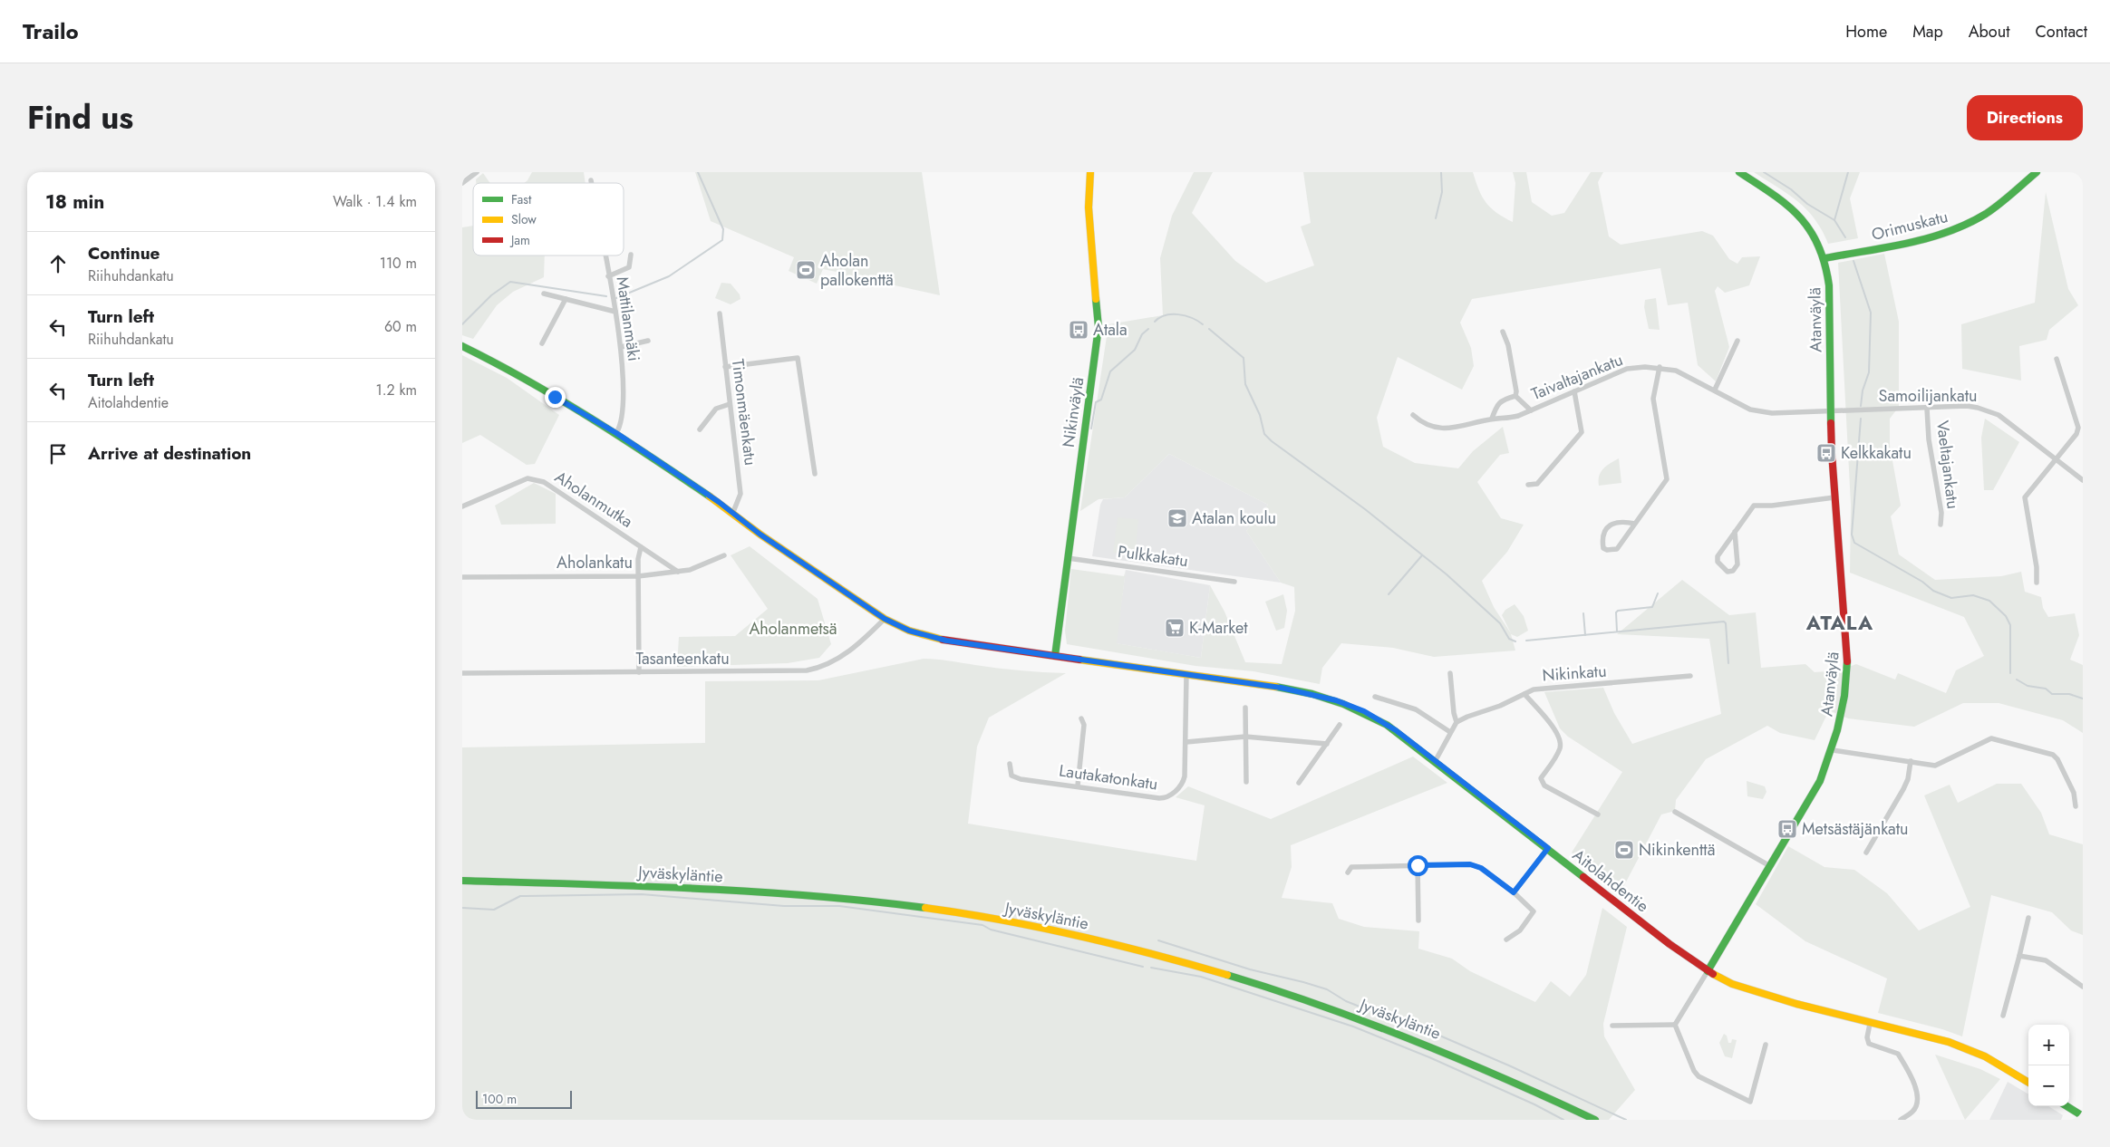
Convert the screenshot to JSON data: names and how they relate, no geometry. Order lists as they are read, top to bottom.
{
  "streets": {
    "main road": [
      "Orimuskatu",
      "Atanväylä",
      "Nikinväylä",
      "Jyväskyläntie",
      "Aitolahdentie"
    ],
    "street": [
      "Mattilanmäki",
      "Taivaltajankatu",
      "Samoilijankatu",
      "Timonmäenkatu",
      "Vaeltajankatu",
      "Aholanmutka",
      "Pulkkakatu",
      "Aholankatu",
      "Tasanteenkatu",
      "Nikinkatu",
      "Lautakatonkatu"
    ]
  },
  "crossings": [
    ["Orimuskatu", "Atanväylä"],
    ["Mattilanmäki", "Aitolahdentie"],
    ["Atanväylä", "Taivaltajankatu"],
    ["Atanväylä", "Samoilijankatu"],
    ["Atanväylä", "Aitolahdentie"],
    ["Taivaltajankatu", "Samoilijankatu"],
    ["Samoilijankatu", "Vaeltajankatu"],
    ["Timonmäenkatu", "Aitolahdentie"],
    ["Nikinväylä", "Pulkkakatu"],
    ["Nikinväylä", "Aitolahdentie"],
    ["Aholanmutka", "Aholankatu"],
    ["Tasanteenkatu", "Aitolahdentie"],
    ["Lautakatonkatu", "Aitolahdentie"]
  ],
  "districts": ["ATALA"],
  "parks": ["Aholanmetsä"],
  "places": {
    "sports": ["Aholan pallokenttä", "Nikinkenttä"],
    "bus stop": ["Atala", "Kelkkakatu", "Metsästäjänkatu"],
    "school or university": ["Atalan koulu"],
    "supermarket": ["K-Market"]
  },
  "legend": ["Fast", "Slow", "Jam"],
  "scale_bar": "100 m",
  "page": {
    "header": "Trailo",
    "nav": [
      "Home",
      "Map",
      "About",
      "Contact"
    ],
    "title": "Find us",
    "buttons": "Directions",
    "heading": ["18 min", "Walk · 1.4 km"],
    "list": [
      ["Continue", "Riihuhdankatu", "110 m"],
      ["Turn left", "Riihuhdankatu", "60 m"],
      ["Turn left", "Aitolahdentie", "1.2 km"],
      "Arrive at destination"
    ],
    "map_buttons": ["+", "−"],
    "scale": "100 m"
  }
}
